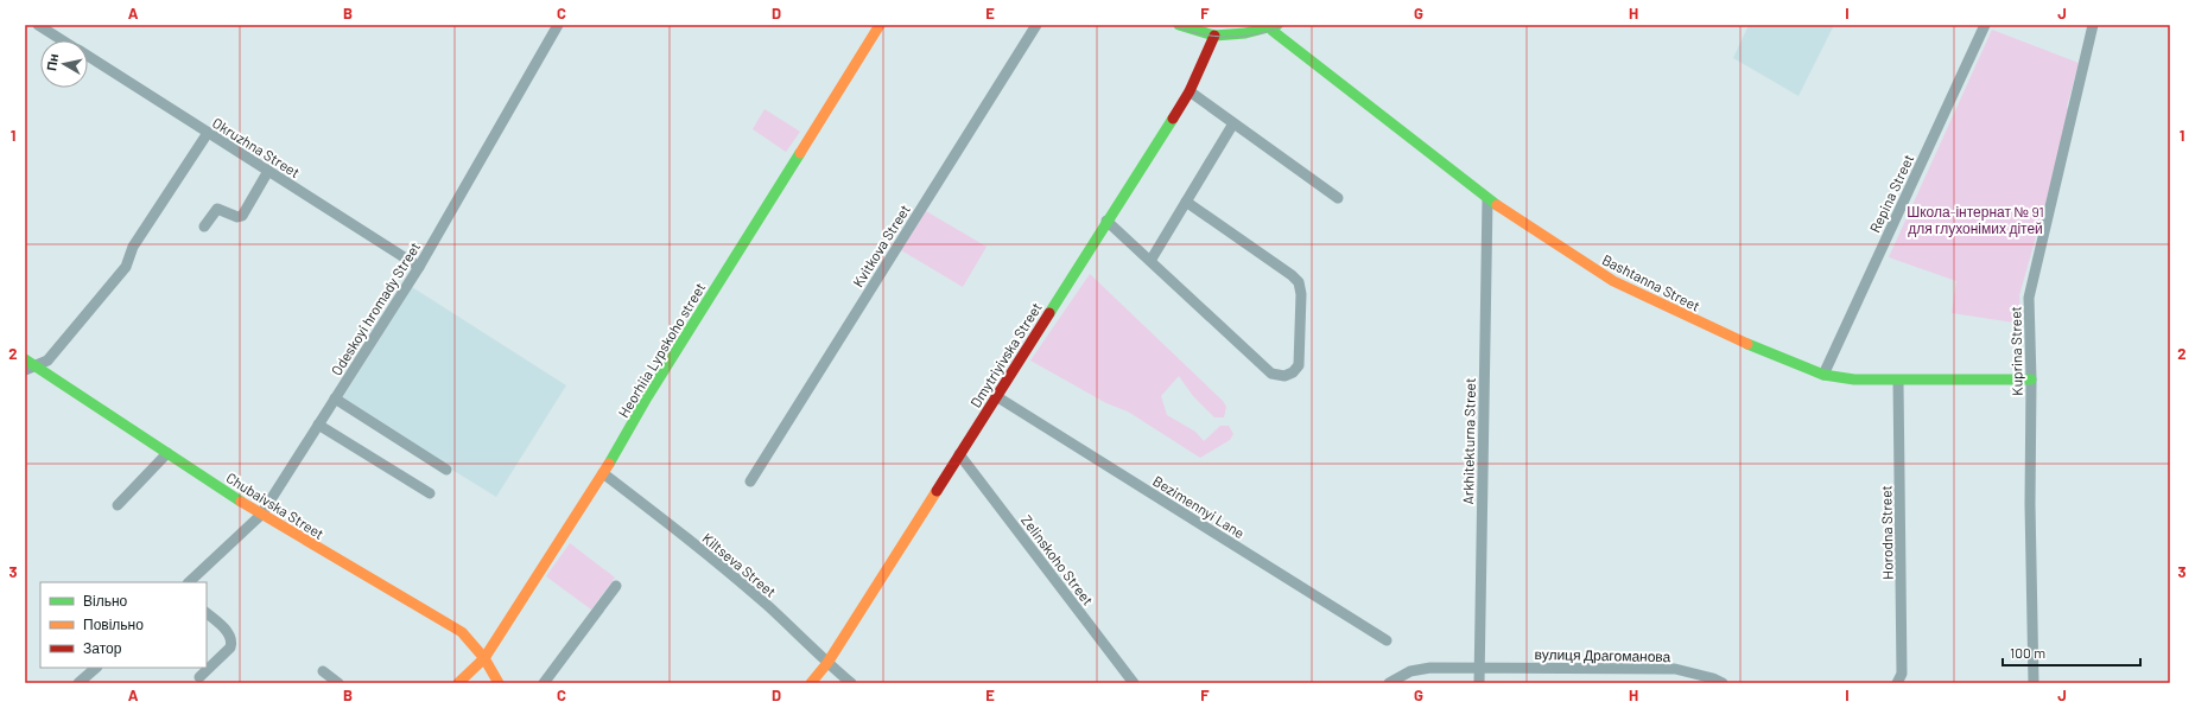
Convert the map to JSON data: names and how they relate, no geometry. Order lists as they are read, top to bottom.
{
  "streets": {
    "street": [
      "Okruzhna Street",
      "Repina Street",
      "Kvitkova Street",
      "Bashtanna Street",
      "Odeskoyi hromady Street",
      "Heorhiia Lypskoho street",
      "Kuprina Street",
      "Dmytriyivska Street",
      "Arkhitekturna Street",
      "Chubaivska Street",
      "Bezimennyi Lane",
      "Horodna Street",
      "Zelinskoho Street",
      "Kiltseva Street",
      "вулиця Драгоманова"
    ]
  },
  "crossings": [
    ["Okruzhna Street", "Odeskoyi hromady Street"],
    ["Repina Street", "Bashtanna Street"],
    ["Bashtanna Street", "Kuprina Street"],
    ["Bashtanna Street", "Arkhitekturna Street"],
    ["Bashtanna Street", "Horodna Street"],
    ["Odeskoyi hromady Street", "Chubaivska Street"],
    ["Heorhiia Lypskoho street", "Chubaivska Street"],
    ["Heorhiia Lypskoho street", "Kiltseva Street"],
    ["Dmytriyivska Street", "Bezimennyi Lane"],
    ["Dmytriyivska Street", "Zelinskoho Street"],
    ["Dmytriyivska Street", "Kiltseva Street"],
    ["Arkhitekturna Street", "вулиця Драгоманова"]
  ],
  "parks": ["Школа-інтернат № 91 для глухонімих дітей"],
  "legend": ["Вільно", "Повільно", "Затор"],
  "scale_bar": "100 m",
  "north": "left",
  "grid": {
    "columns": [
      "A",
      "B",
      "C",
      "D",
      "E",
      "F",
      "G",
      "H",
      "I",
      "J"
    ],
    "rows": ["1", "2", "3"]
  }
}
